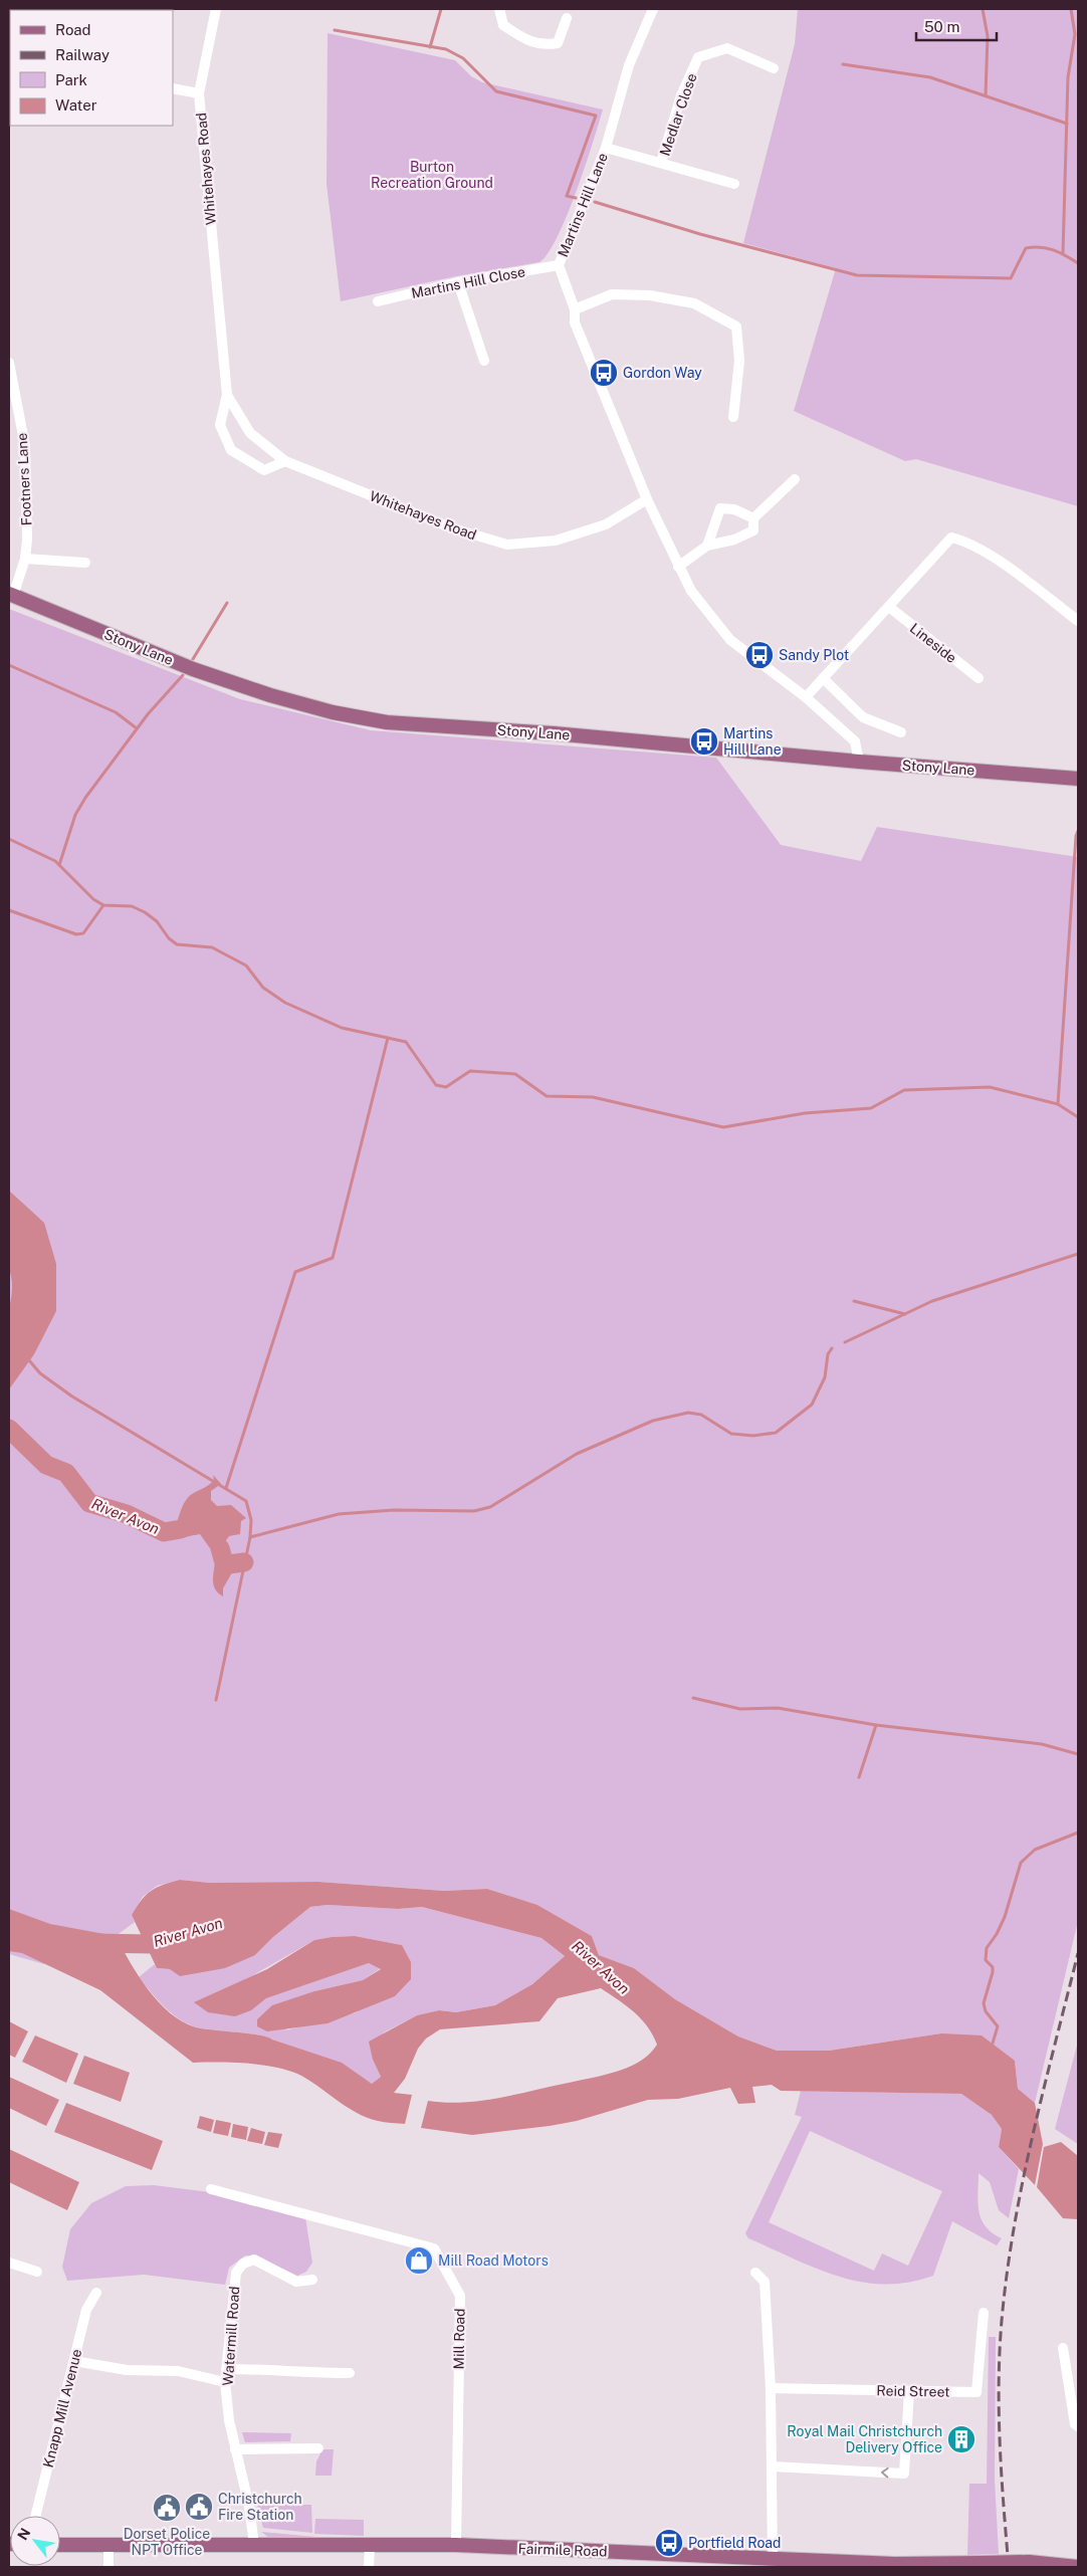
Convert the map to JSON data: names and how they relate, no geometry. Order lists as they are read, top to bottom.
{
  "streets": {
    "main road": ["Stony Lane", "Fairmile Road"],
    "street": [
      "Medlar Close",
      "Whitehayes Road",
      "Martins Hill Lane",
      "Martins Hill Close",
      "Footners Lane",
      "Lineside",
      "Watermill Road",
      "Mill Road",
      "Reid Street",
      "Knapp Mill Avenue"
    ]
  },
  "crossings": [
    ["Whitehayes Road", "Martins Hill Lane"],
    ["Martins Hill Lane", "Martins Hill Close"],
    ["Martins Hill Lane", "Stony Lane"],
    ["Footners Lane", "Stony Lane"],
    ["Watermill Road", "Fairmile Road"],
    ["Mill Road", "Fairmile Road"]
  ],
  "water": ["River Avon"],
  "parks": ["Burton Recreation Ground"],
  "places": {
    "bus stop": [
      "Gordon Way",
      "Sandy Plot",
      "Martins Hill Lane",
      "Portfield Road"
    ],
    "shop": ["Mill Road Motors"],
    "building": ["Royal Mail Christchurch Delivery Office"],
    "public building": ["Christchurch Fire Station", "Dorset Police NPT Office"]
  },
  "legend": [
    "Road",
    "Railway",
    "Park",
    "Water"
  ],
  "scale_bar": "50 m",
  "north": "top left"
}
